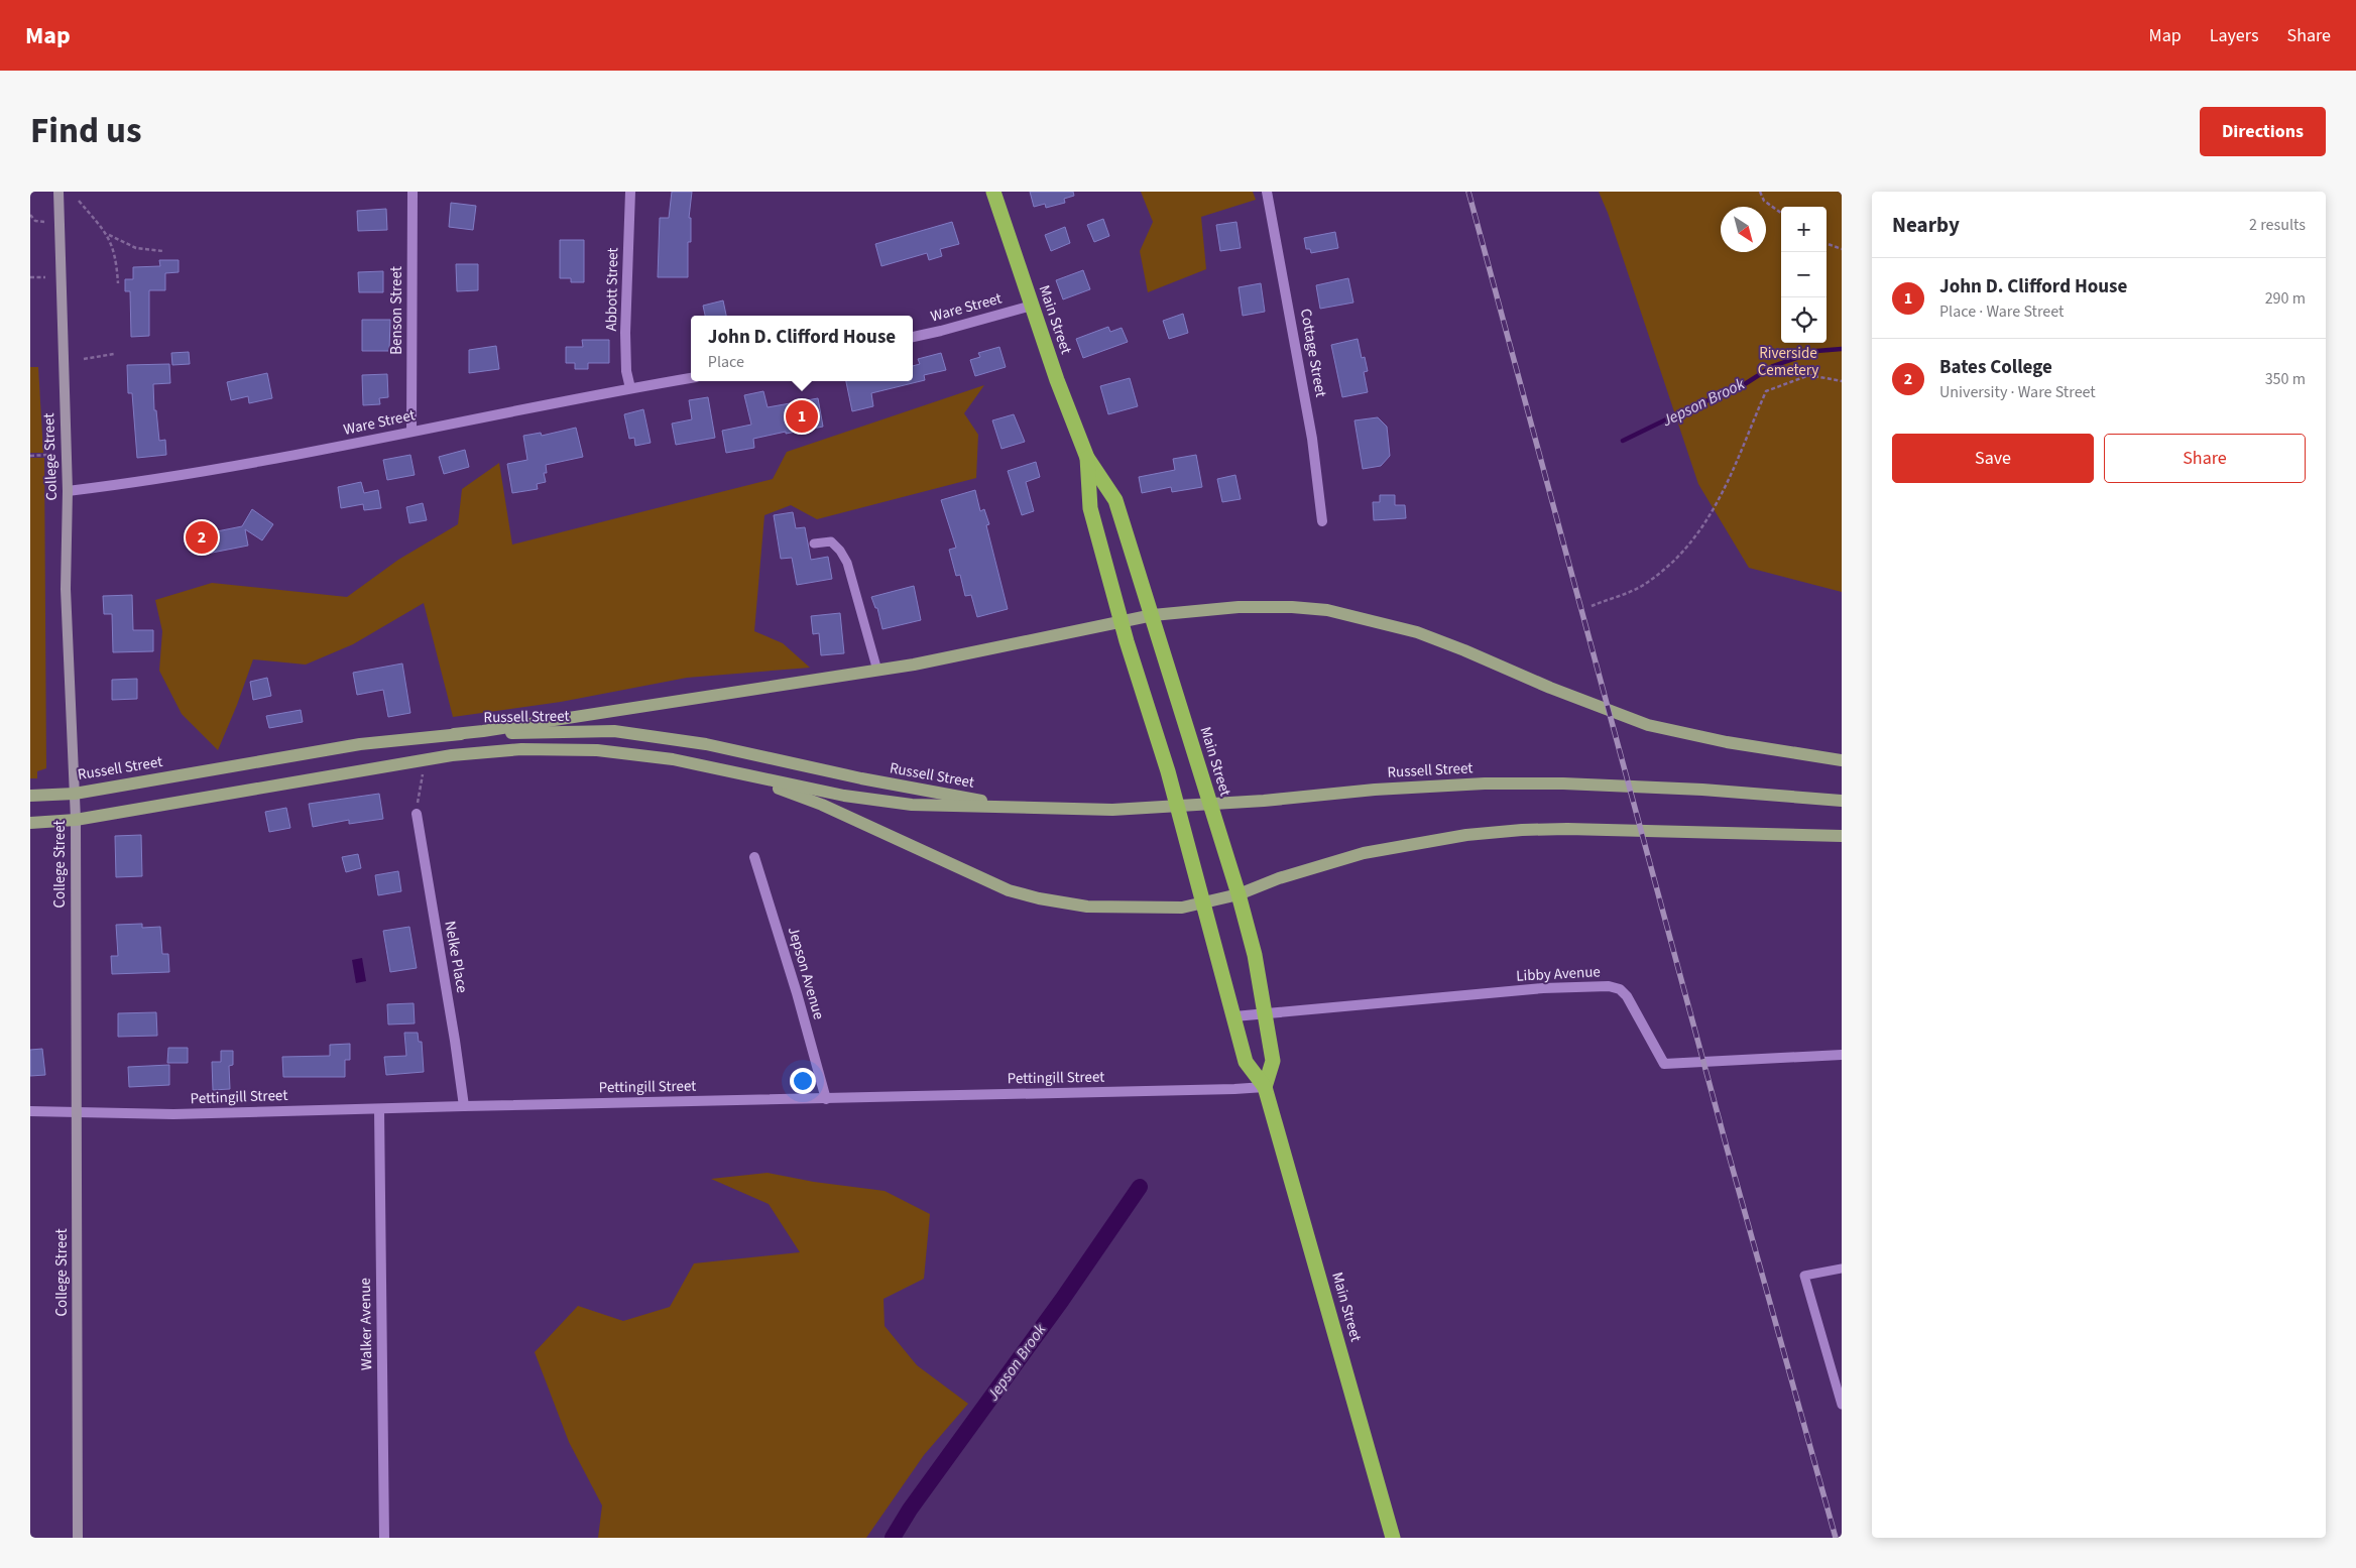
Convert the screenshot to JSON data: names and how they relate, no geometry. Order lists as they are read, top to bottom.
{
  "streets": {
    "highway": ["Main Street"],
    "main road": ["Russell Street"],
    "street": [
      "Abbott Street",
      "Ware Street",
      "Benson Street",
      "Cottage Street",
      "College Street",
      "Nelke Place",
      "Jepson Avenue",
      "Libby Avenue",
      "Pettingill Street",
      "Walker Avenue"
    ]
  },
  "crossings": [
    ["Abbott Street", "Ware Street"],
    ["Ware Street", "Benson Street"],
    ["Ware Street", "Main Street"],
    ["Ware Street", "College Street"],
    ["Main Street", "Libby Avenue"],
    ["Main Street", "Pettingill Street"],
    ["College Street", "Russell Street"],
    ["College Street", "Pettingill Street"],
    ["Nelke Place", "Pettingill Street"],
    ["Jepson Avenue", "Pettingill Street"],
    ["Pettingill Street", "Walker Avenue"]
  ],
  "water": ["Jepson Brook"],
  "parks": ["Riverside Cemetery"],
  "north": "bottom right",
  "page": {
    "header": "Map",
    "nav": ["Map", "Layers", "Share"],
    "title": "Find us",
    "buttons": [
      "Directions",
      ["Save", "Share"]
    ],
    "heading": ["Nearby", "2 results"],
    "map_buttons": ["+", "−"],
    "list": [
      {
        "mark": "1",
        "name": "John D. Clifford House",
        "note": "Place · Ware Street",
        "value": "290 m"
      },
      {
        "mark": "2",
        "name": "Bates College",
        "note": "University · Ware Street",
        "value": "350 m"
      }
    ],
    "popup": ["John D. Clifford House", "Place"],
    "pins": ["1", "2"]
  }
}
